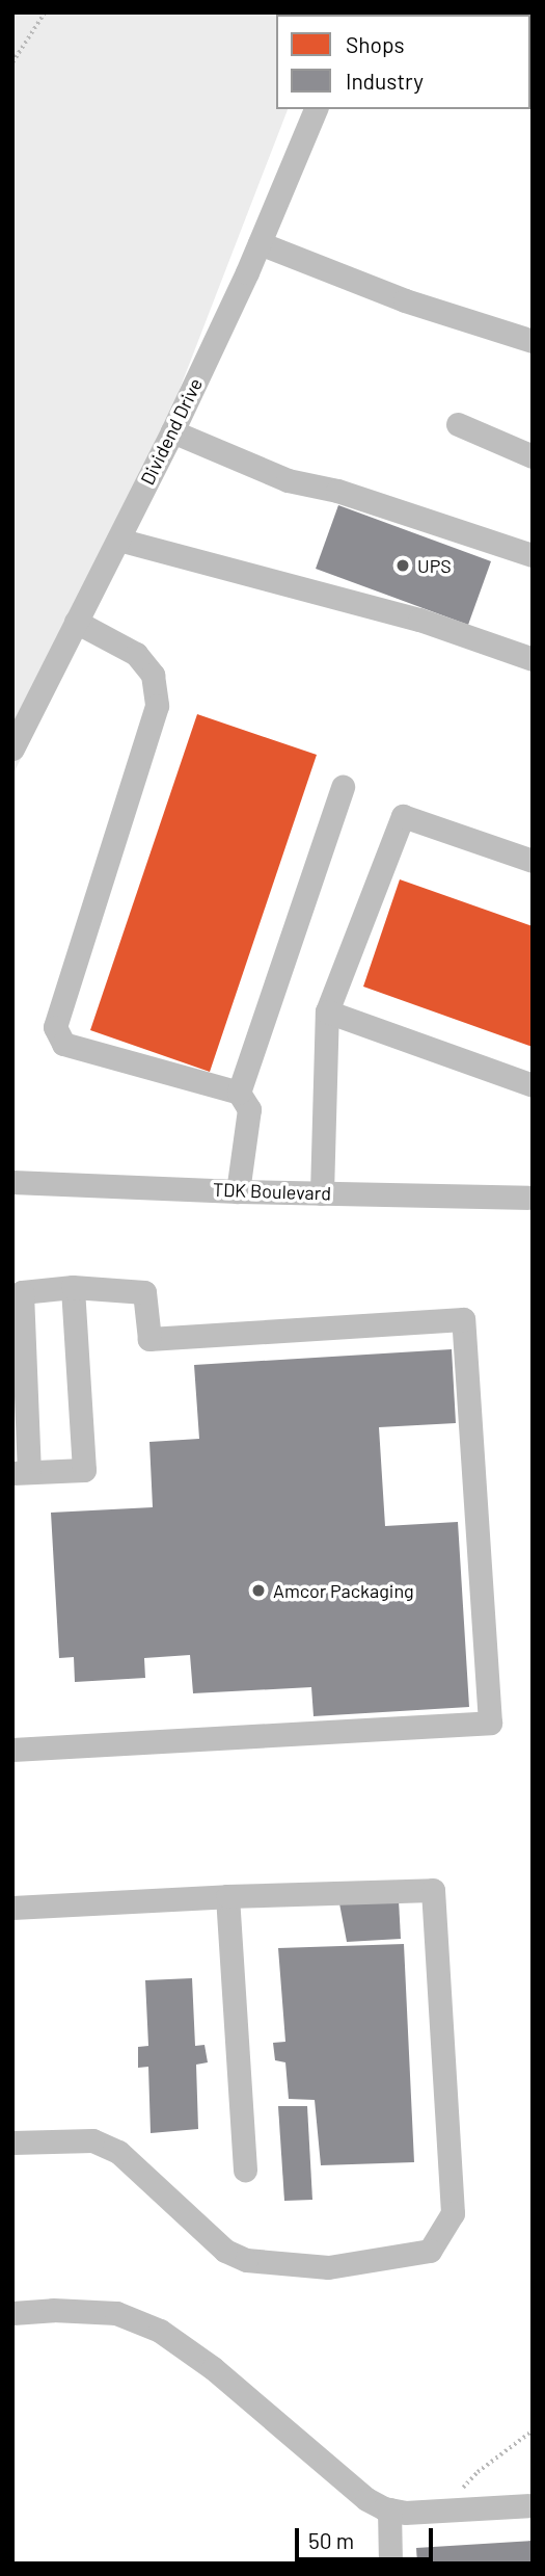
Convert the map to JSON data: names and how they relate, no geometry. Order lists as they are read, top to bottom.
{
  "streets": {
    "street": ["Dividend Drive", "TDK Boulevard"]
  },
  "places": ["UPS", "Amcor Packaging"],
  "legend": ["Shops", "Industry"],
  "scale_bar": "50 m"
}
